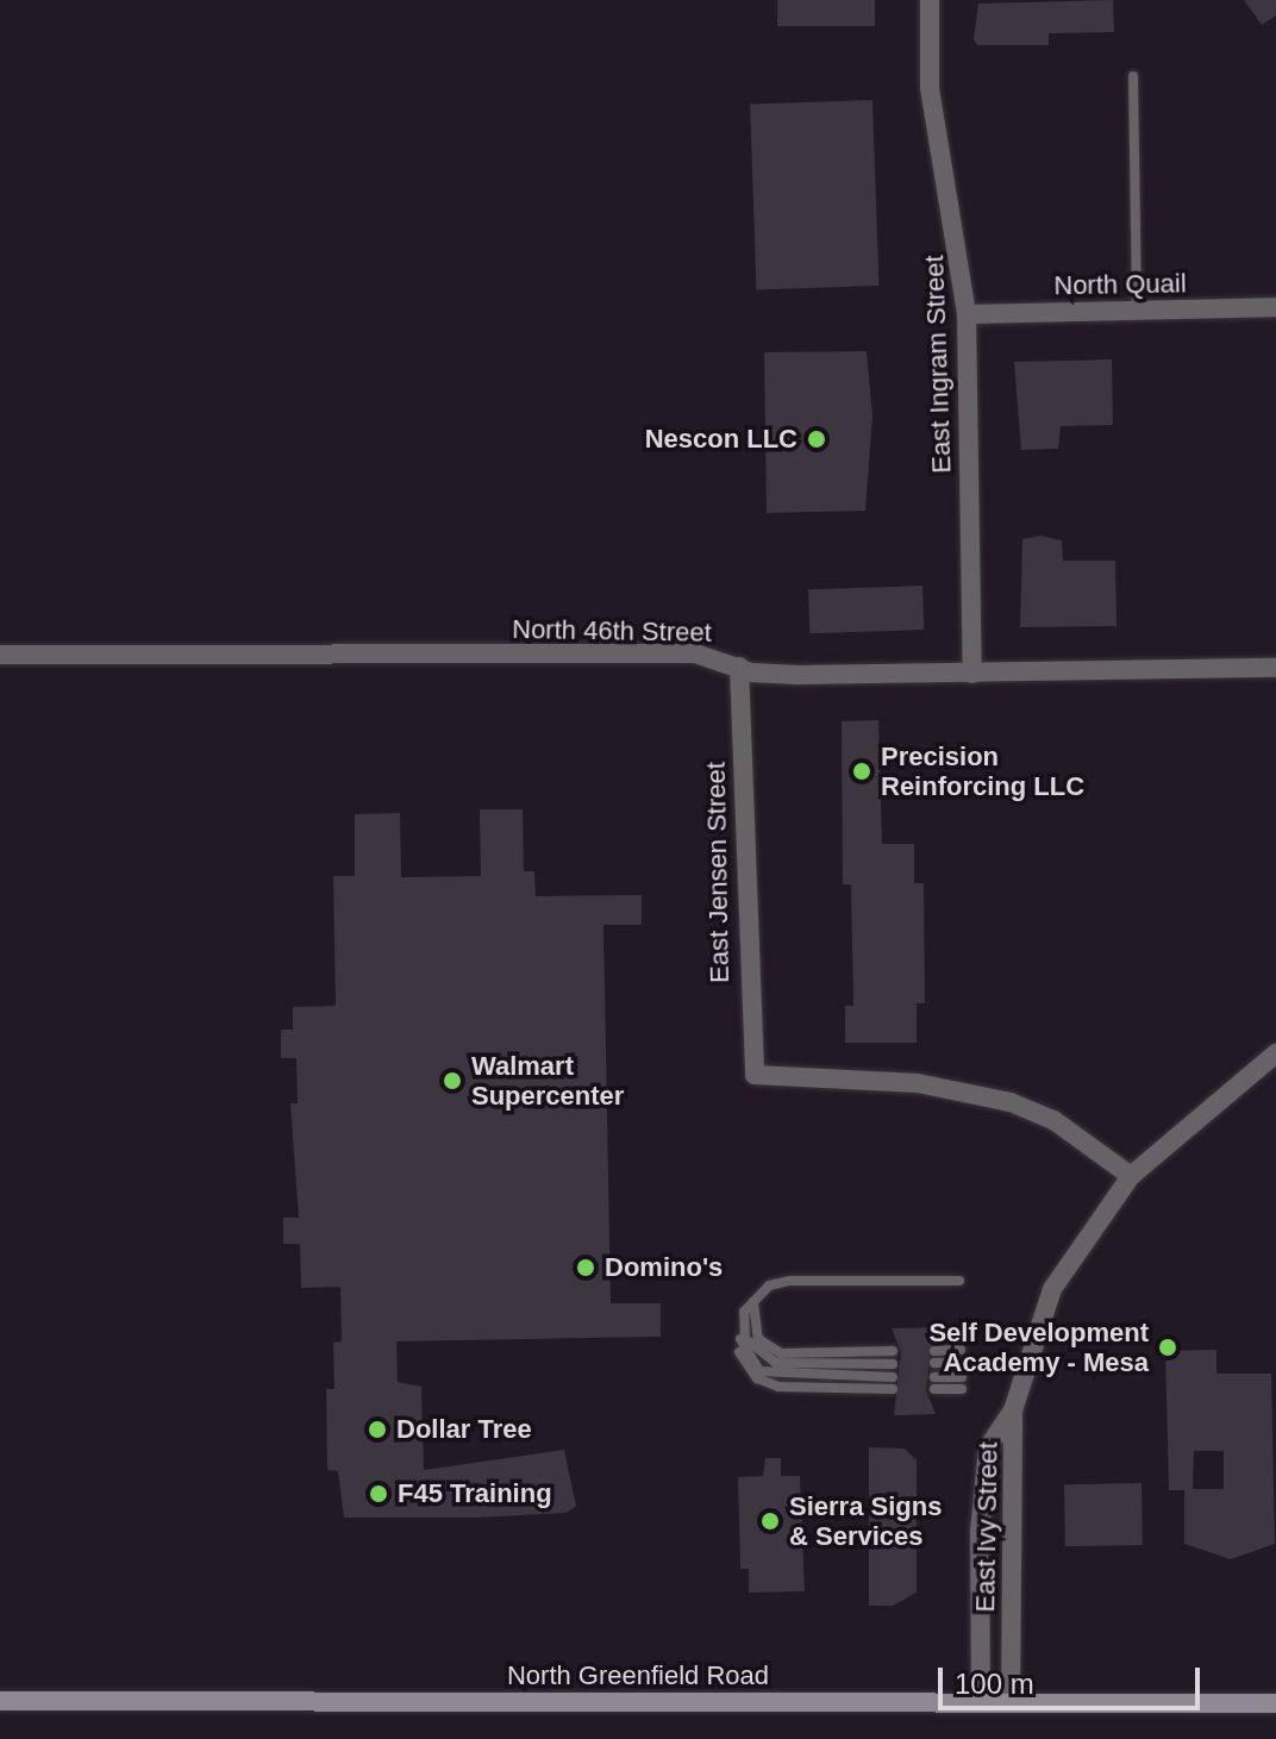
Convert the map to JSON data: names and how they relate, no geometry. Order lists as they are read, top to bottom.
{
  "streets": {
    "main road": ["North Greenfield Road"],
    "street": [
      "North Quail",
      "East Ingram Street",
      "North 46th Street",
      "East Jensen Street",
      "East Ivy Street"
    ]
  },
  "crossings": [
    ["North Quail", "East Ingram Street"],
    ["East Ingram Street", "North 46th Street"],
    ["North 46th Street", "East Jensen Street"],
    ["East Jensen Street", "East Ivy Street"],
    ["East Ivy Street", "North Greenfield Road"]
  ],
  "places": [
    "Nescon LLC",
    "Precision Reinforcing LLC",
    "Walmart Supercenter",
    "Domino's",
    "Self Development Academy - Mesa",
    "Dollar Tree",
    "F45 Training",
    "Sierra Signs & Services"
  ],
  "scale_bar": "100 m"
}
